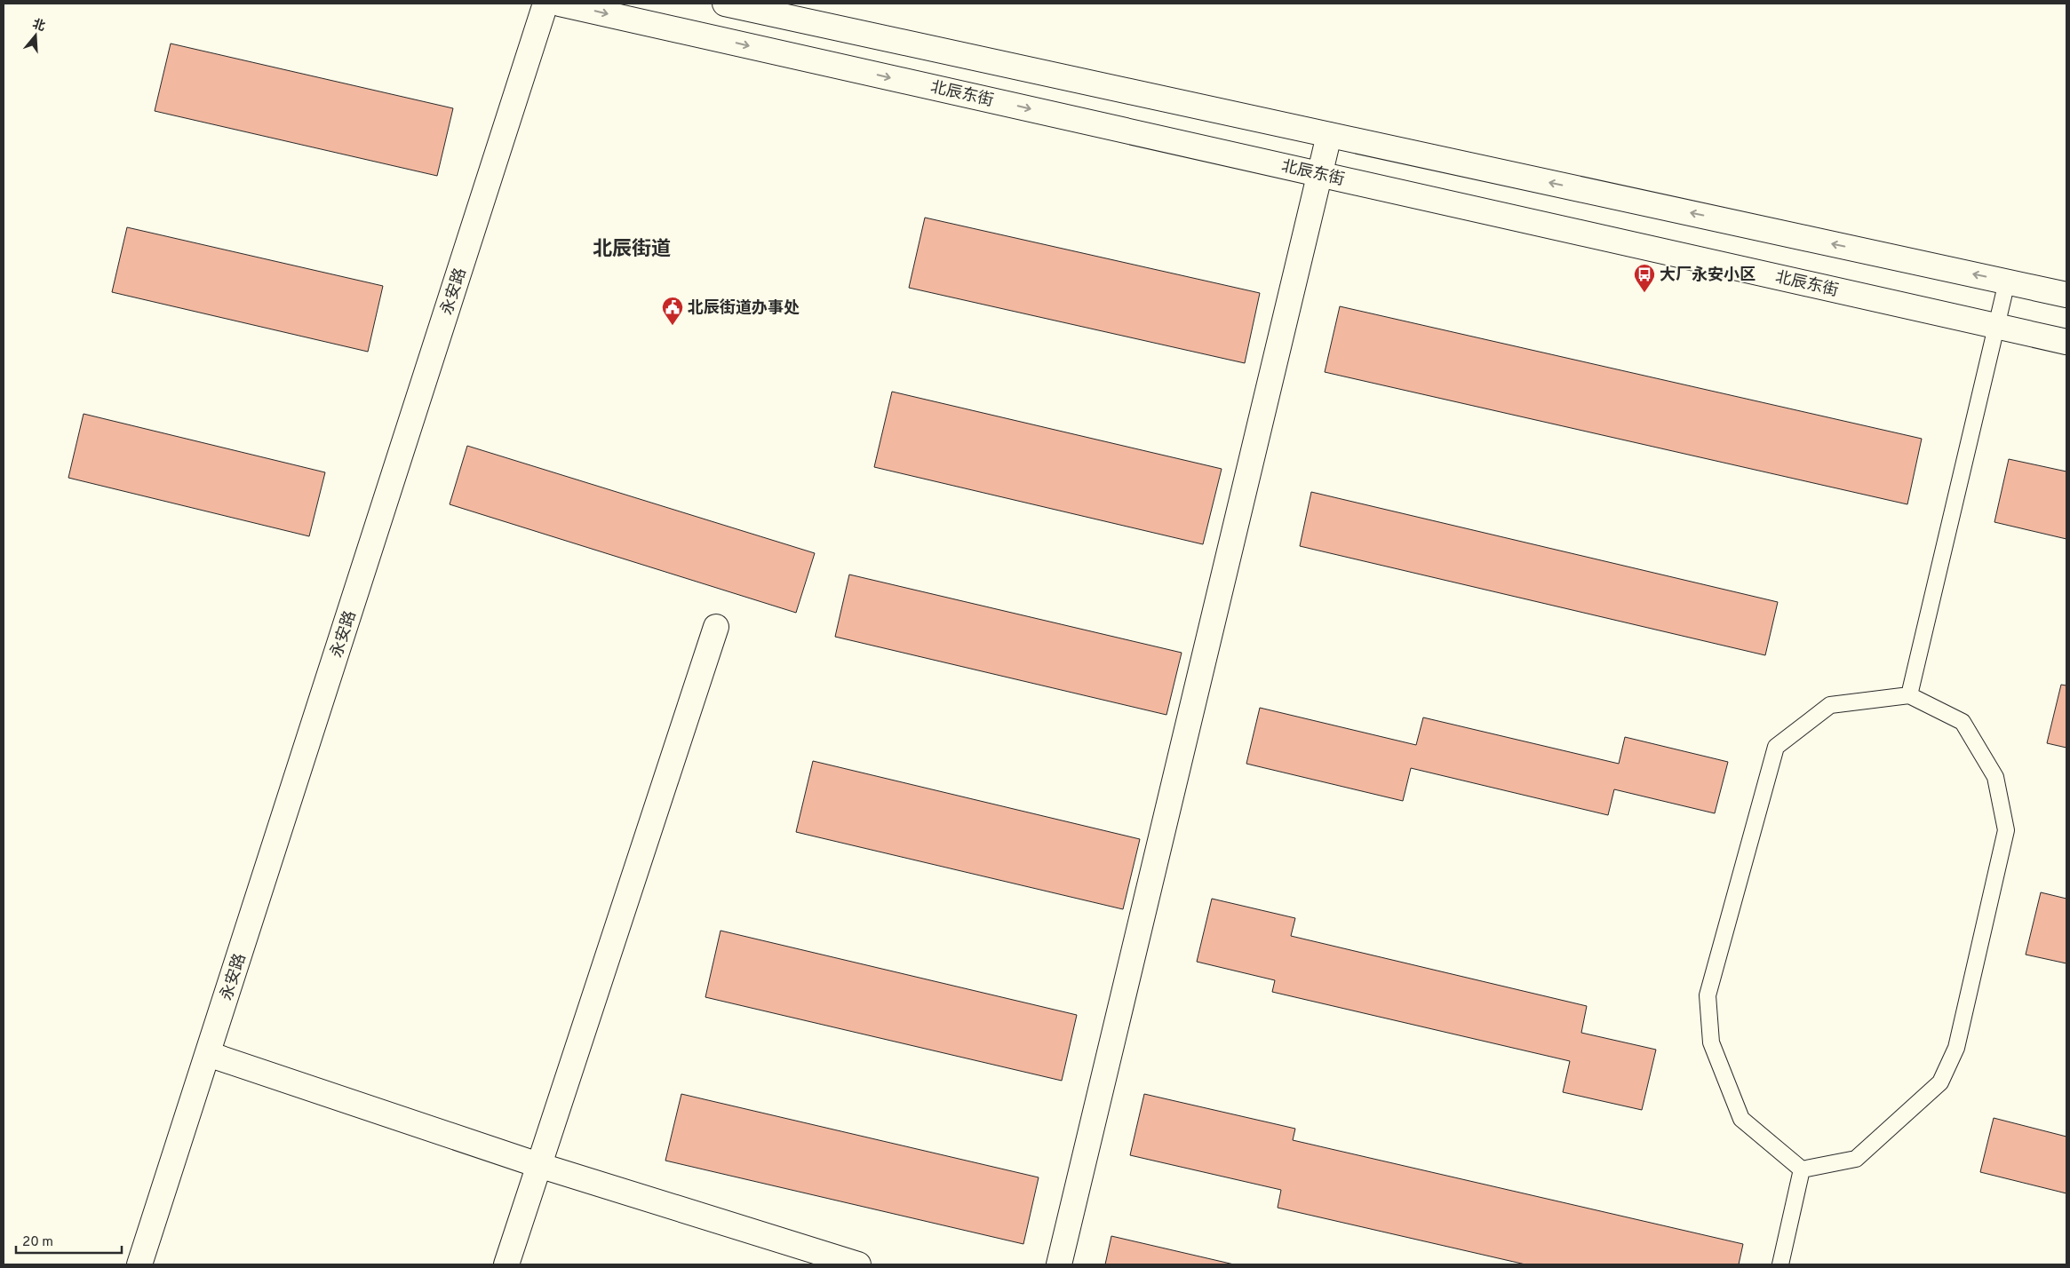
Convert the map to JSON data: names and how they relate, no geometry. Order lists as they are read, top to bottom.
{
  "streets": {
    "street": ["北辰东街", "永安路"]
  },
  "districts": ["北辰街道"],
  "places": {
    "bus stop": ["大厂永安小区"],
    "public building": ["北辰街道办事处"]
  },
  "scale_bar": "20 m",
  "north": "top"
}
